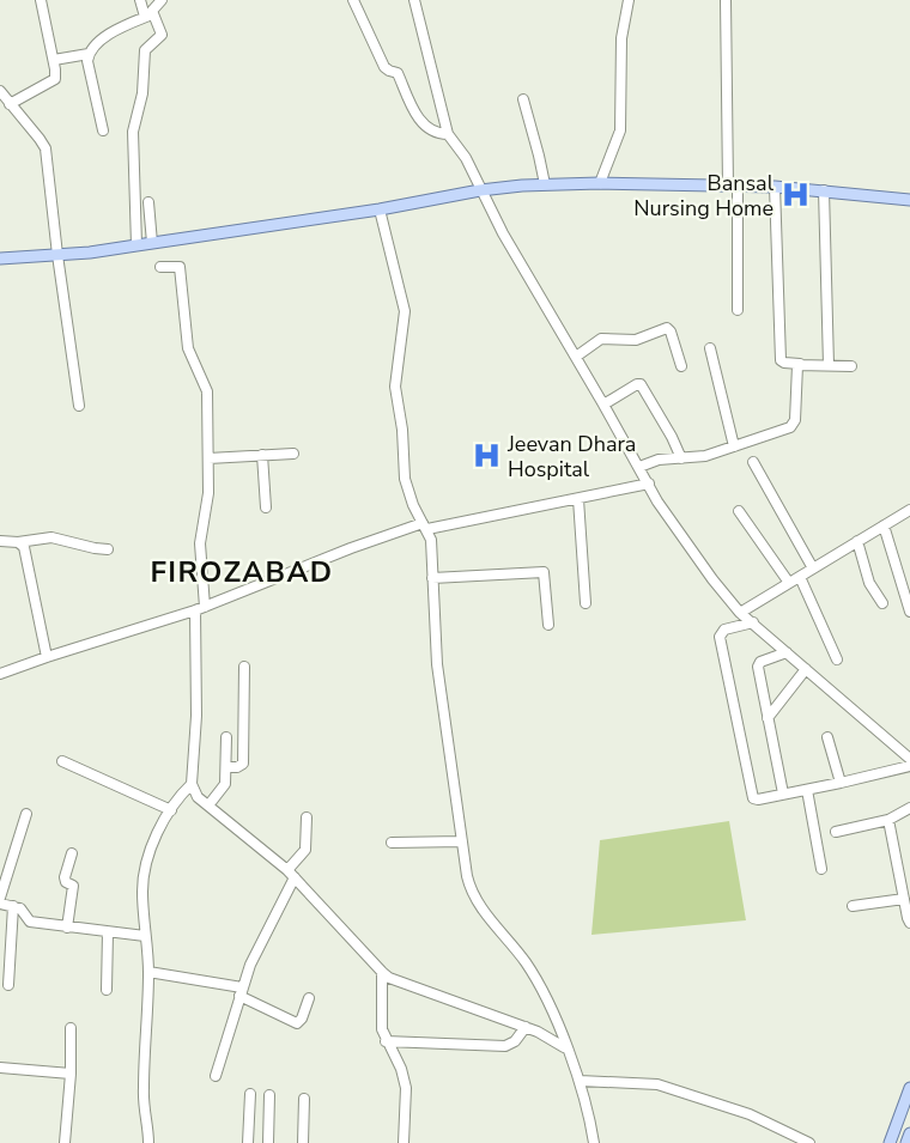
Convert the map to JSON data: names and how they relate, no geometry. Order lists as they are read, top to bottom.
{
  "districts": ["FIROZABAD"],
  "places": {
    "hospital": ["Bansal Nursing Home", "Jeevan Dhara Hospital"]
  }
}
